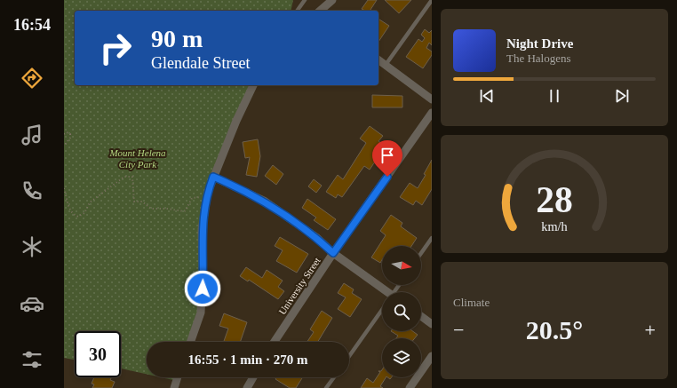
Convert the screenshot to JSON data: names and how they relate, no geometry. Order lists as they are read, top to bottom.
{
  "streets": {
    "street": ["University Street"]
  },
  "parks": ["Mount Helena City Park"],
  "north": "right",
  "page": {
    "tabs": "16:54",
    "turn": ["90 m", "Glendale Street"],
    "song": ["Night Drive", "The Halogens"],
    "tile": "Climate",
    "heat": ["−", "20.5°", "+"],
    "limit": "30",
    "trip": "16:55 · 1 min · 270 m",
    "gauge": ["28", "km/h"]
  }
}
